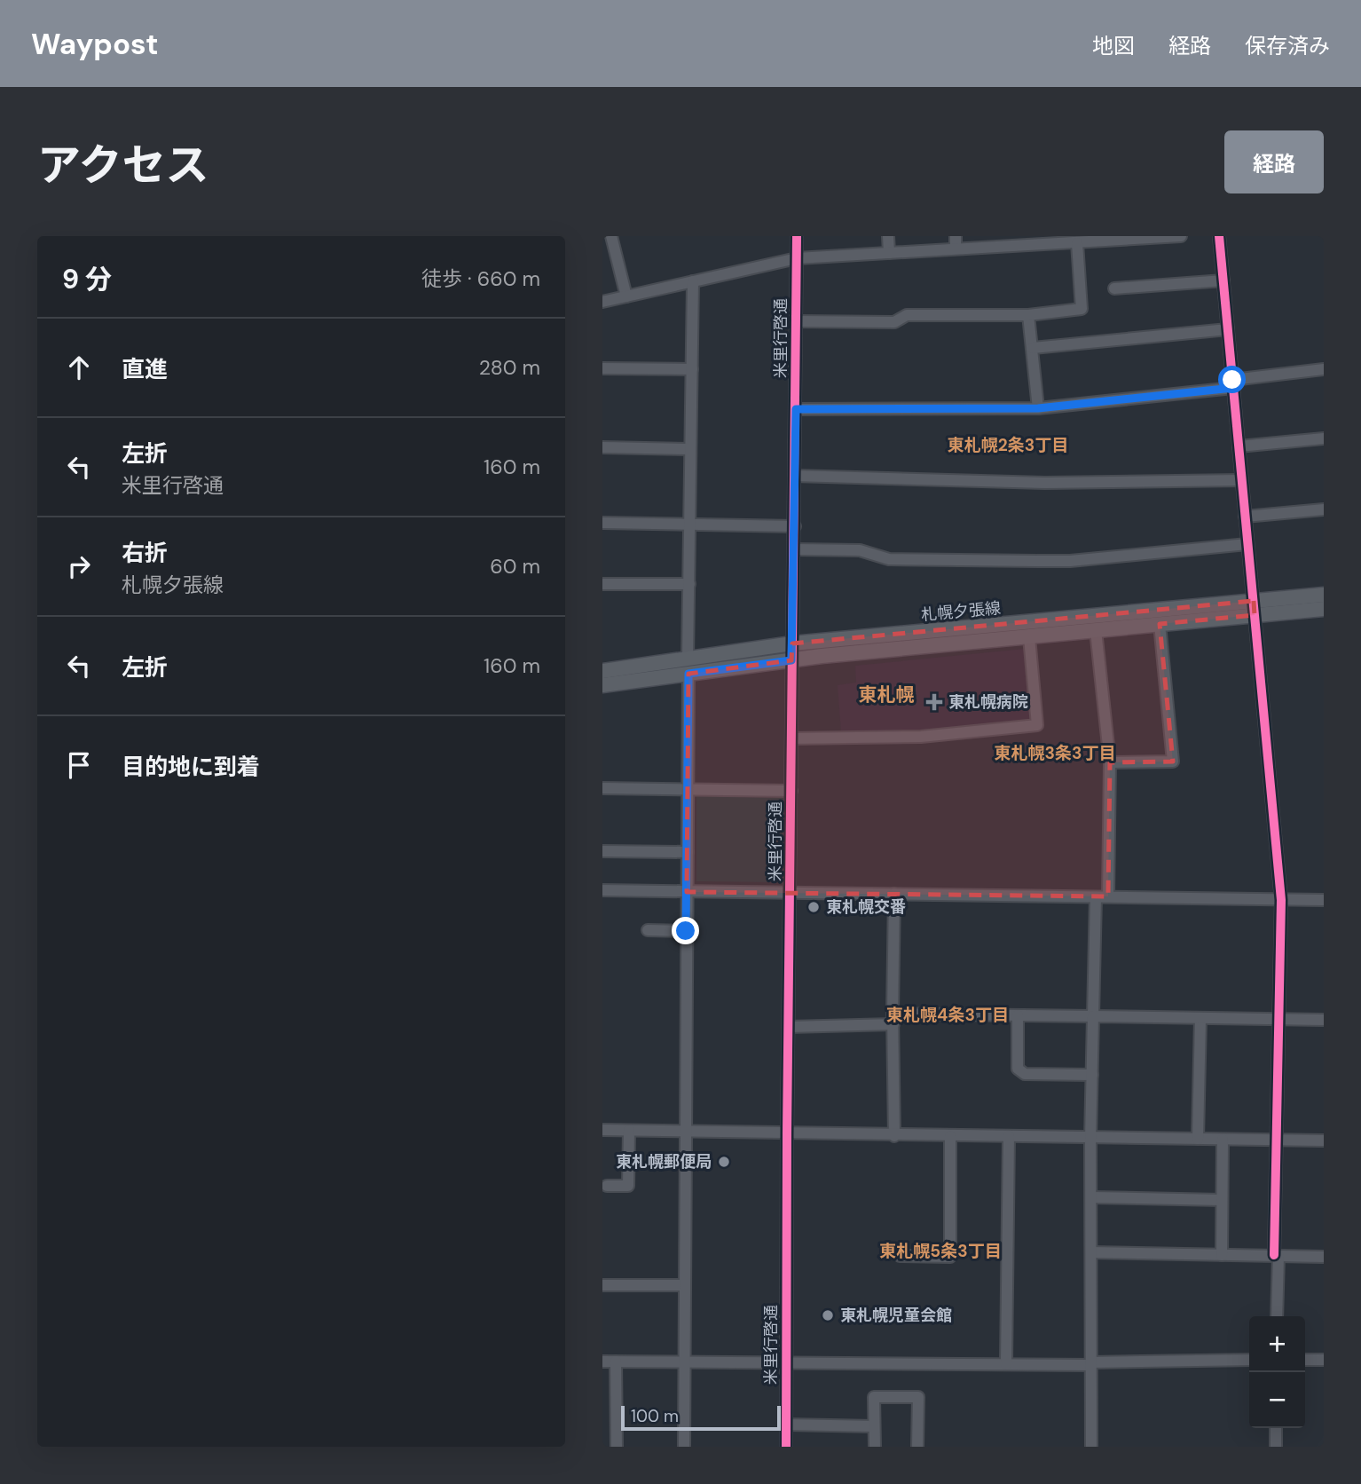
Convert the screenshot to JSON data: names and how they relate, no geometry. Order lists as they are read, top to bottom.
{
  "streets": {
    "main road": ["札幌夕張線"],
    "street": ["米里行啓通"]
  },
  "crossings": [
    ["米里行啓通", "札幌夕張線"]
  ],
  "districts": [
    "東札幌2条3丁目",
    "東札幌",
    "東札幌3条3丁目",
    "東札幌4条3丁目",
    "東札幌5条3丁目"
  ],
  "places": {
    "health": ["東札幌病院"],
    "other": ["東札幌交番", "東札幌郵便局", "東札幌児童会館"]
  },
  "scale_bar": "100 m",
  "page": {
    "header": "Waypost",
    "nav": ["地図", "経路", "保存済み"],
    "title": "アクセス",
    "buttons": "経路",
    "heading": ["9 分", "徒歩 · 660 m"],
    "list": [
      ["直進", "280 m"],
      ["左折", "米里行啓通", "160 m"],
      ["右折", "札幌夕張線", "60 m"],
      ["左折", "160 m"],
      "目的地に到着"
    ],
    "map_buttons": ["+", "−"],
    "scale": "100 m"
  }
}
